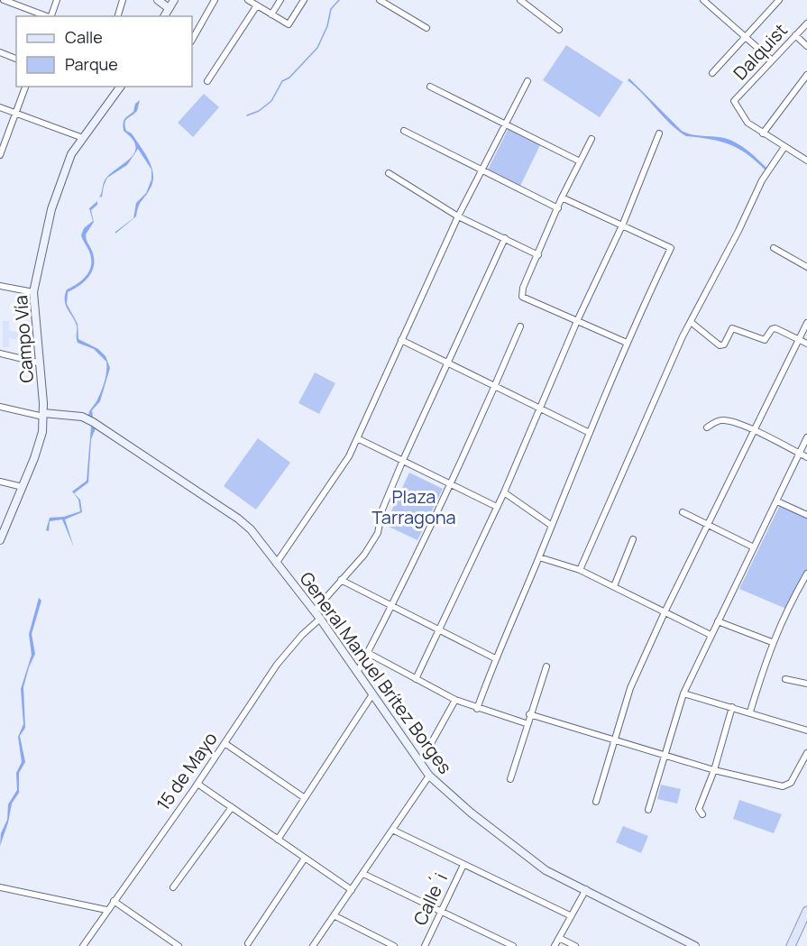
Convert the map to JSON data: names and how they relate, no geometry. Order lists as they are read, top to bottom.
{
  "streets": {
    "street": [
      "Dalquist",
      "Campo Vía",
      "General Manuel Brítez Borges",
      "15 de Mayo",
      "Calle´i"
    ]
  },
  "crossings": [
    ["Campo Vía", "General Manuel Brítez Borges"],
    ["General Manuel Brítez Borges", "15 de Mayo"]
  ],
  "parks": ["Plaza Tarragona"],
  "legend": ["Calle", "Parque"]
}
